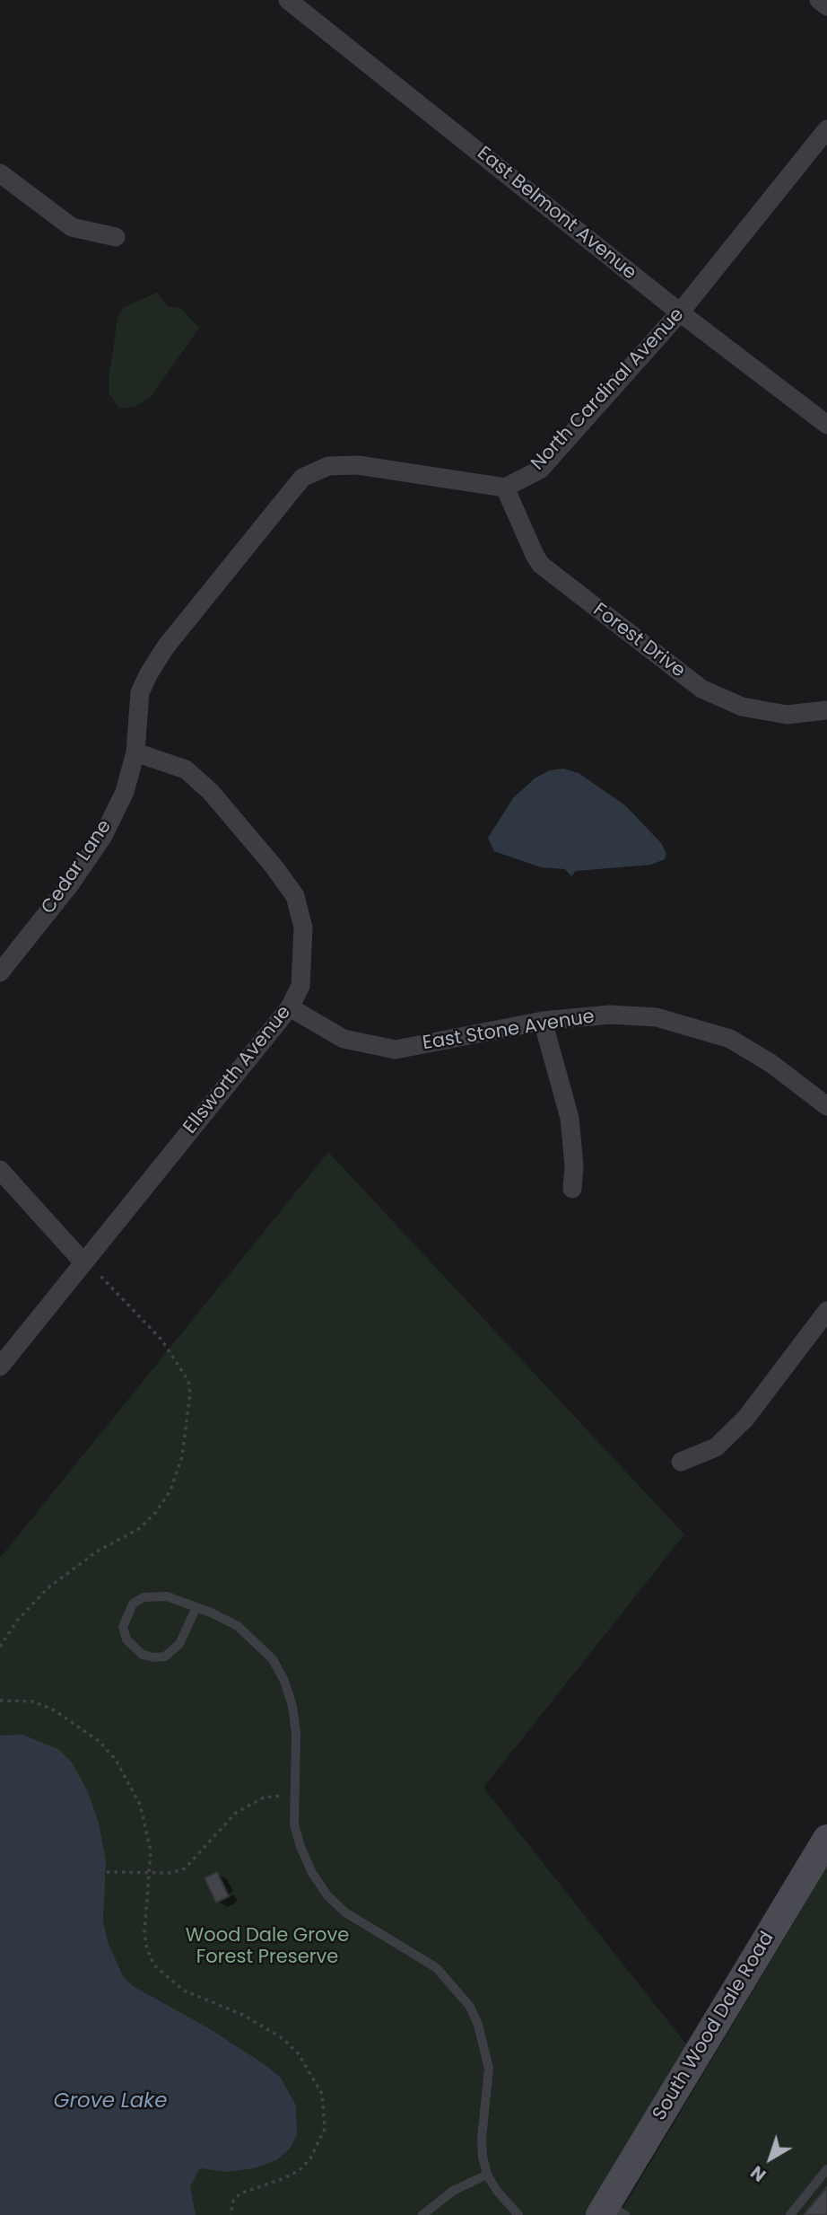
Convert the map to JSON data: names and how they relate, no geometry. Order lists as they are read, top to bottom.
{
  "streets": {
    "main road": ["South Wood Dale Road"],
    "street": [
      "East Belmont Avenue",
      "North Cardinal Avenue",
      "Forest Drive",
      "Cedar Lane",
      "East Stone Avenue",
      "Ellsworth Avenue"
    ]
  },
  "crossings": [
    ["East Belmont Avenue", "North Cardinal Avenue"],
    ["North Cardinal Avenue", "Forest Drive"],
    ["Cedar Lane", "Ellsworth Avenue"],
    ["East Stone Avenue", "Ellsworth Avenue"]
  ],
  "water": ["Grove Lake"],
  "parks": ["Wood Dale Grove Forest Preserve"],
  "north": "bottom left"
}
